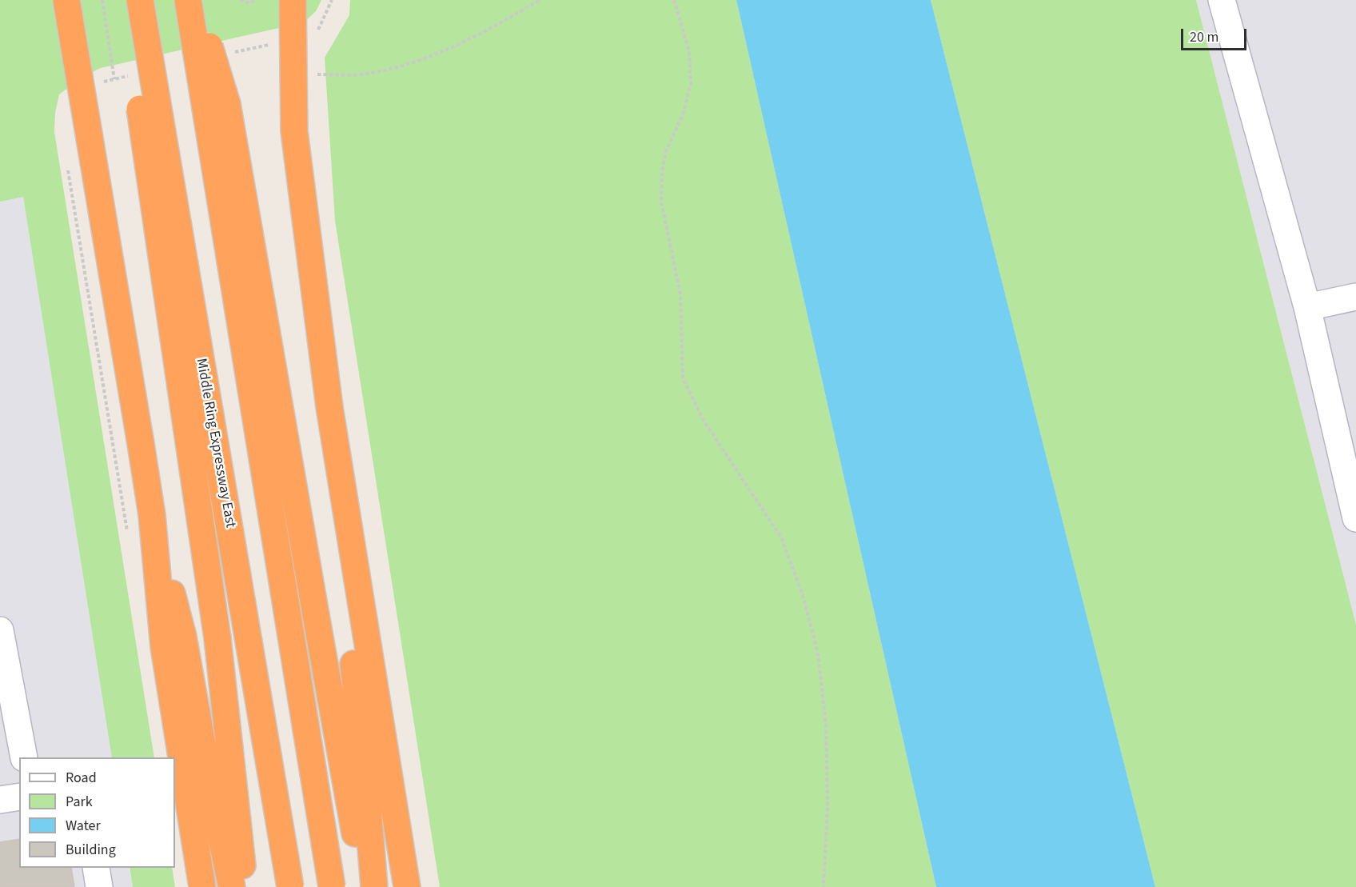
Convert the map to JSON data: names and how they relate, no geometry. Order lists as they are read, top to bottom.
{
  "streets": {
    "highway": ["Middle Ring Expressway East"]
  },
  "legend": [
    "Road",
    "Park",
    "Water",
    "Building"
  ],
  "scale_bar": "20 m"
}
